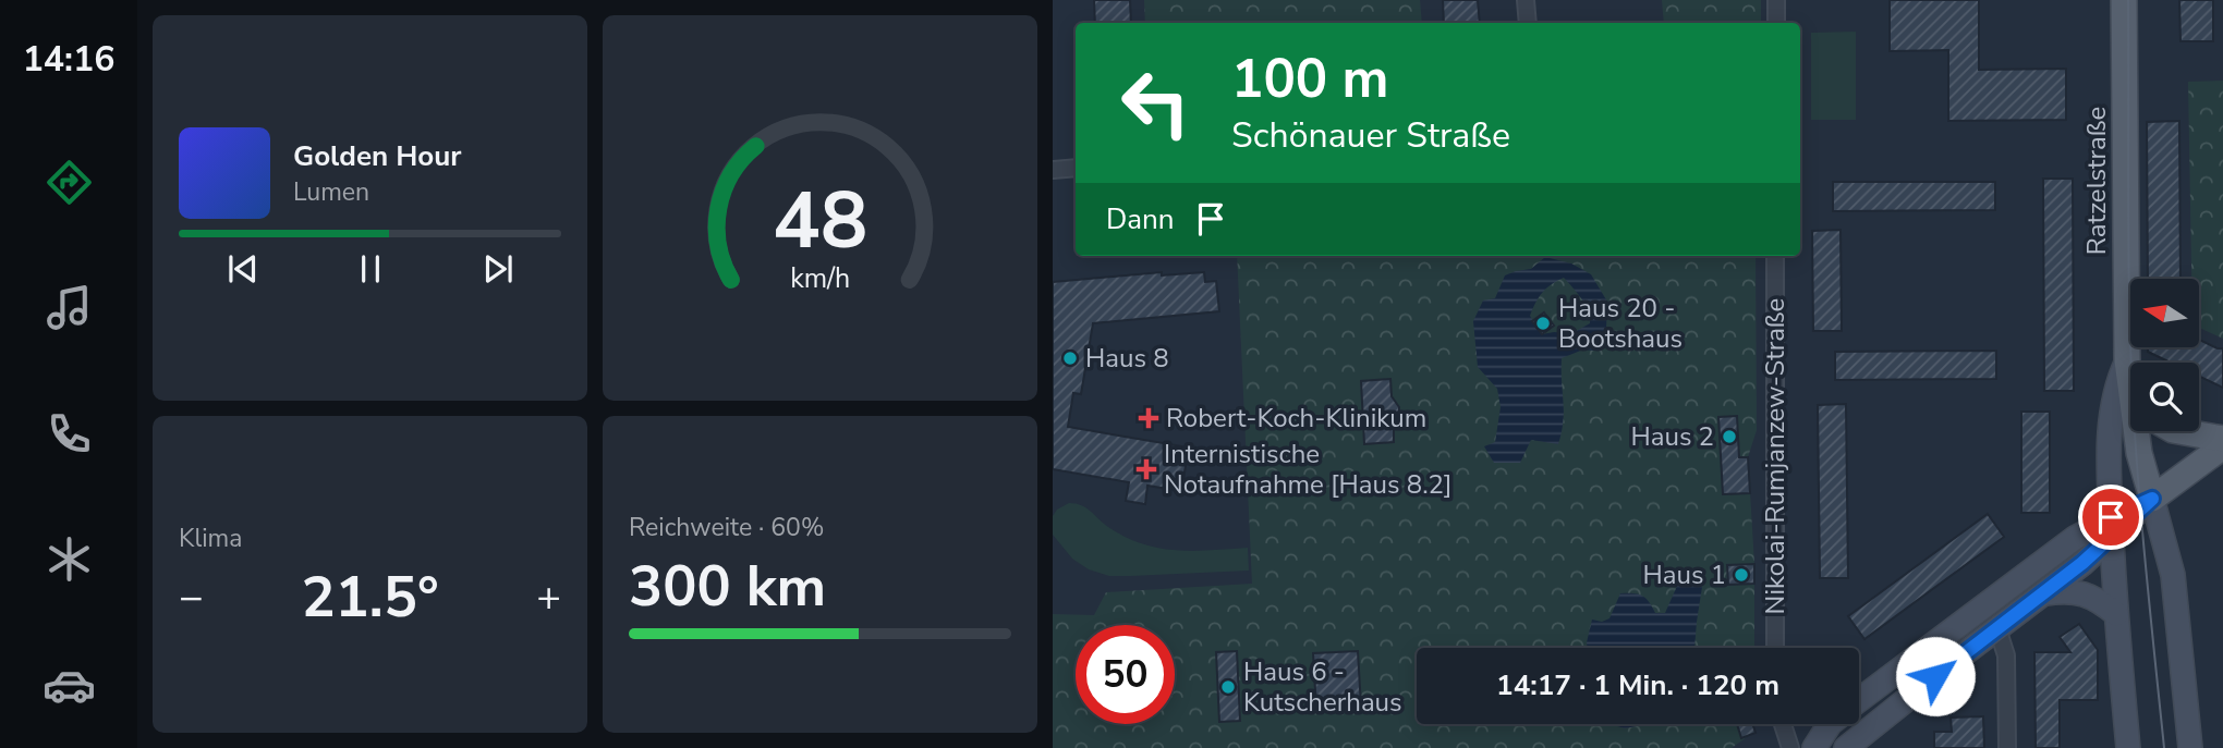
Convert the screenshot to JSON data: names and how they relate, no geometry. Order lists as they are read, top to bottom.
{
  "streets": {
    "main road": ["Ratzelstraße"],
    "street": ["Nikolai-Rumjanzew-Straße"]
  },
  "places": {
    "other": [
      "Haus 20 - Bootshaus",
      "Haus 8",
      "Haus 2",
      "Haus 1",
      "Haus 6 - Kutscherhaus"
    ],
    "health": ["Robert-Koch-Klinikum", "Internistische Notaufnahme [Haus 8.2]"]
  },
  "north": "left",
  "page": {
    "tabs": "14:16",
    "turn": ["100 m", "Schönauer Straße"],
    "song": ["Golden Hour", "Lumen"],
    "then": "Dann",
    "tile": [
      "Klima",
      ["Reichweite · 60%", "300 km"]
    ],
    "heat": ["−", "21.5°", "+"],
    "limit": "50",
    "trip": "14:17 · 1 Min. · 120 m",
    "gauge": ["48", "km/h"]
  }
}
